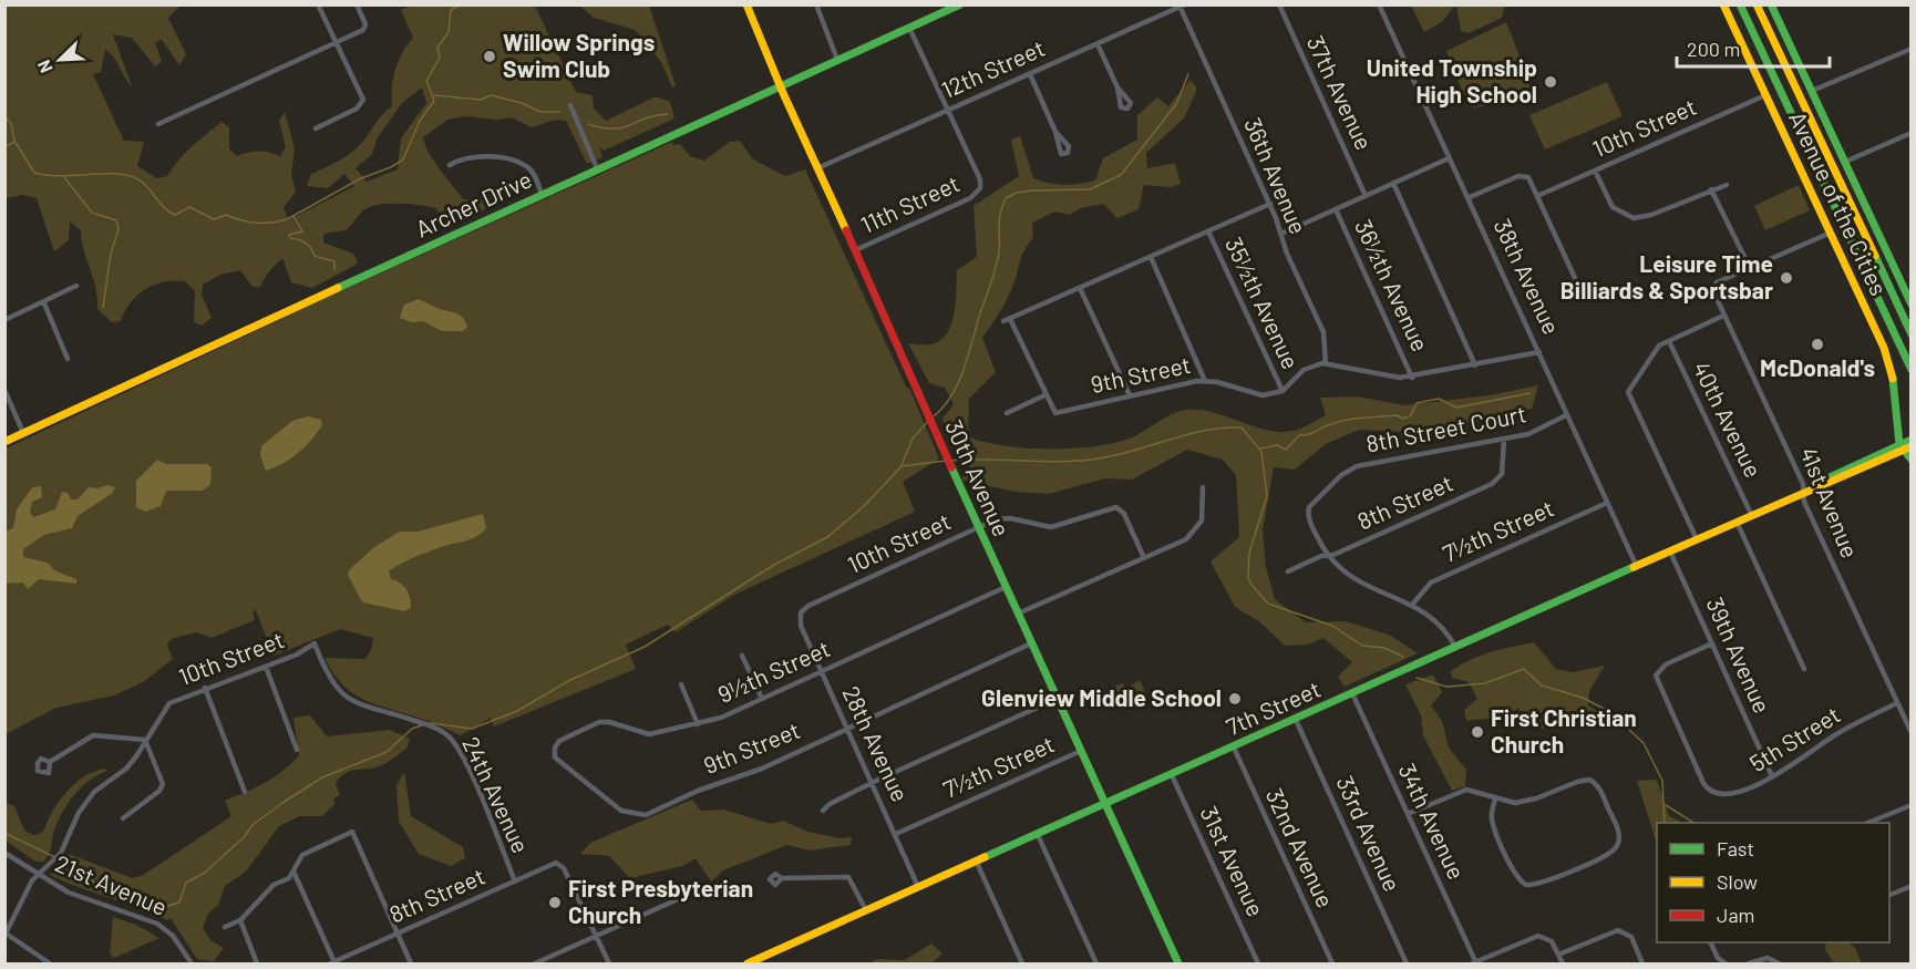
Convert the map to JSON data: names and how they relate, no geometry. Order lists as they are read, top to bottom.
{
  "streets": {
    "street": [
      "12th Street",
      "37th Avenue",
      "10th Street",
      "36th Avenue",
      "Avenue of the Cities",
      "Archer Drive",
      "11th Street",
      "38th Avenue",
      "36½th Avenue",
      "35½th Avenue",
      "9th Street",
      "40th Avenue",
      "8th Street Court",
      "30th Avenue",
      "8th Street",
      "41st Avenue",
      "7½th Street",
      "39th Avenue",
      "9½th Street",
      "7th Street",
      "5th Street",
      "28th Avenue",
      "24th Avenue",
      "34th Avenue",
      "33rd Avenue",
      "32nd Avenue",
      "31st Avenue",
      "21st Avenue"
    ]
  },
  "crossings": [
    ["12th Street", "36th Avenue"],
    ["12th Street", "11th Street"],
    ["12th Street", "30th Avenue"],
    ["10th Street", "Avenue of the Cities"],
    ["10th Street", "30th Avenue"],
    ["10th Street", "28th Avenue"],
    ["10th Street", "24th Avenue"],
    ["10th Street", "21st Avenue"],
    ["Avenue of the Cities", "7th Street"],
    ["Archer Drive", "30th Avenue"],
    ["11th Street", "30th Avenue"],
    ["38th Avenue", "8th Street Court"],
    ["38th Avenue", "7½th Street"],
    ["38th Avenue", "7th Street"],
    ["35½th Avenue", "9th Street"],
    ["9th Street", "30th Avenue"],
    ["9th Street", "9½th Street"],
    ["9th Street", "28th Avenue"],
    ["40th Avenue", "7th Street"],
    ["8th Street Court", "8th Street"],
    ["30th Avenue", "7½th Street"],
    ["30th Avenue", "9½th Street"],
    ["30th Avenue", "7th Street"],
    ["8th Street", "24th Avenue"],
    ["41st Avenue", "7th Street"],
    ["41st Avenue", "5th Street"],
    ["7½th Street", "28th Avenue"],
    ["39th Avenue", "7th Street"],
    ["39th Avenue", "5th Street"],
    ["9½th Street", "28th Avenue"],
    ["7th Street", "28th Avenue"],
    ["7th Street", "34th Avenue"],
    ["7th Street", "33rd Avenue"],
    ["7th Street", "32nd Avenue"],
    ["7th Street", "31st Avenue"]
  ],
  "places": [
    "Willow Springs Swim Club",
    "United Township High School",
    "Leisure Time Billiards & Sportsbar",
    "McDonald's",
    "Glenview Middle School",
    "First Christian Church",
    "First Presbyterian Church"
  ],
  "legend": ["Fast", "Slow", "Jam"],
  "scale_bar": "200 m",
  "north": "bottom left"
}
